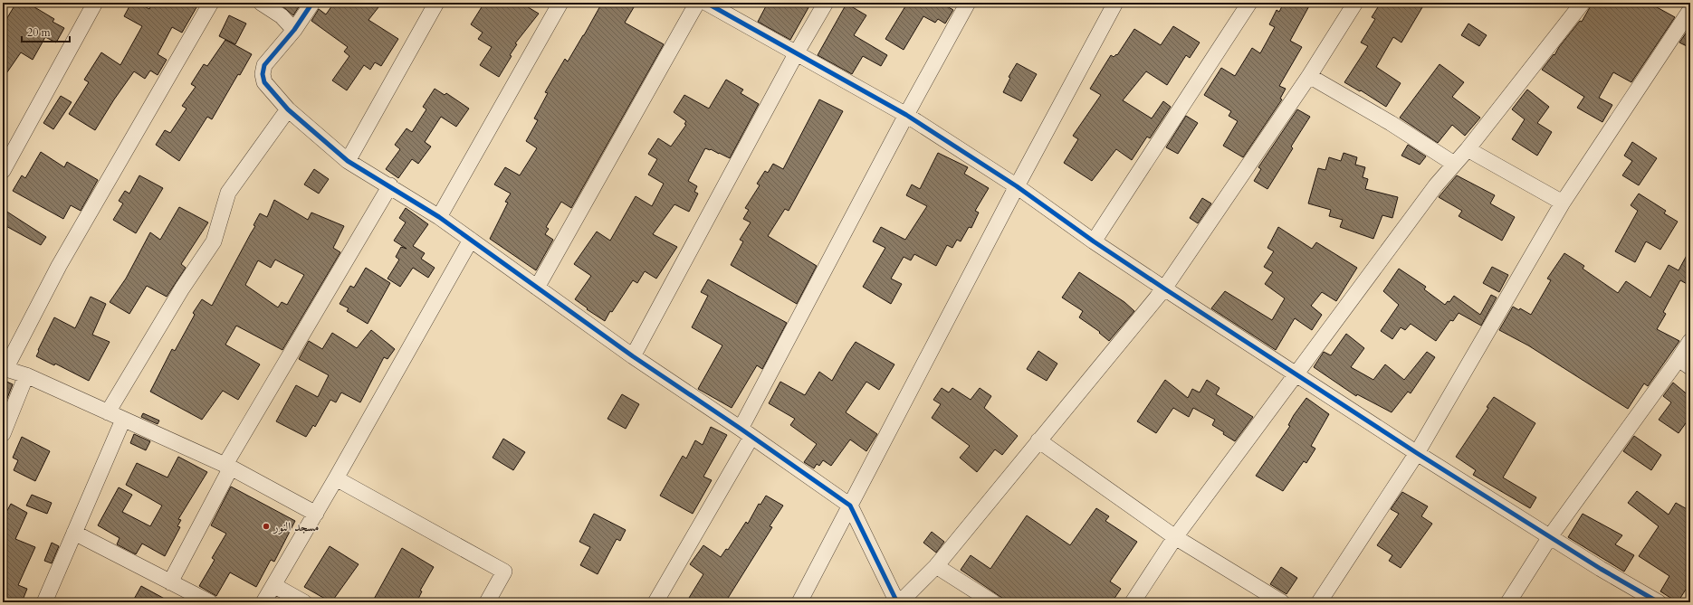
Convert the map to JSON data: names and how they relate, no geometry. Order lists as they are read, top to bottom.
{
  "places": ["مسجد النور"],
  "scale_bar": "20 m"
}
